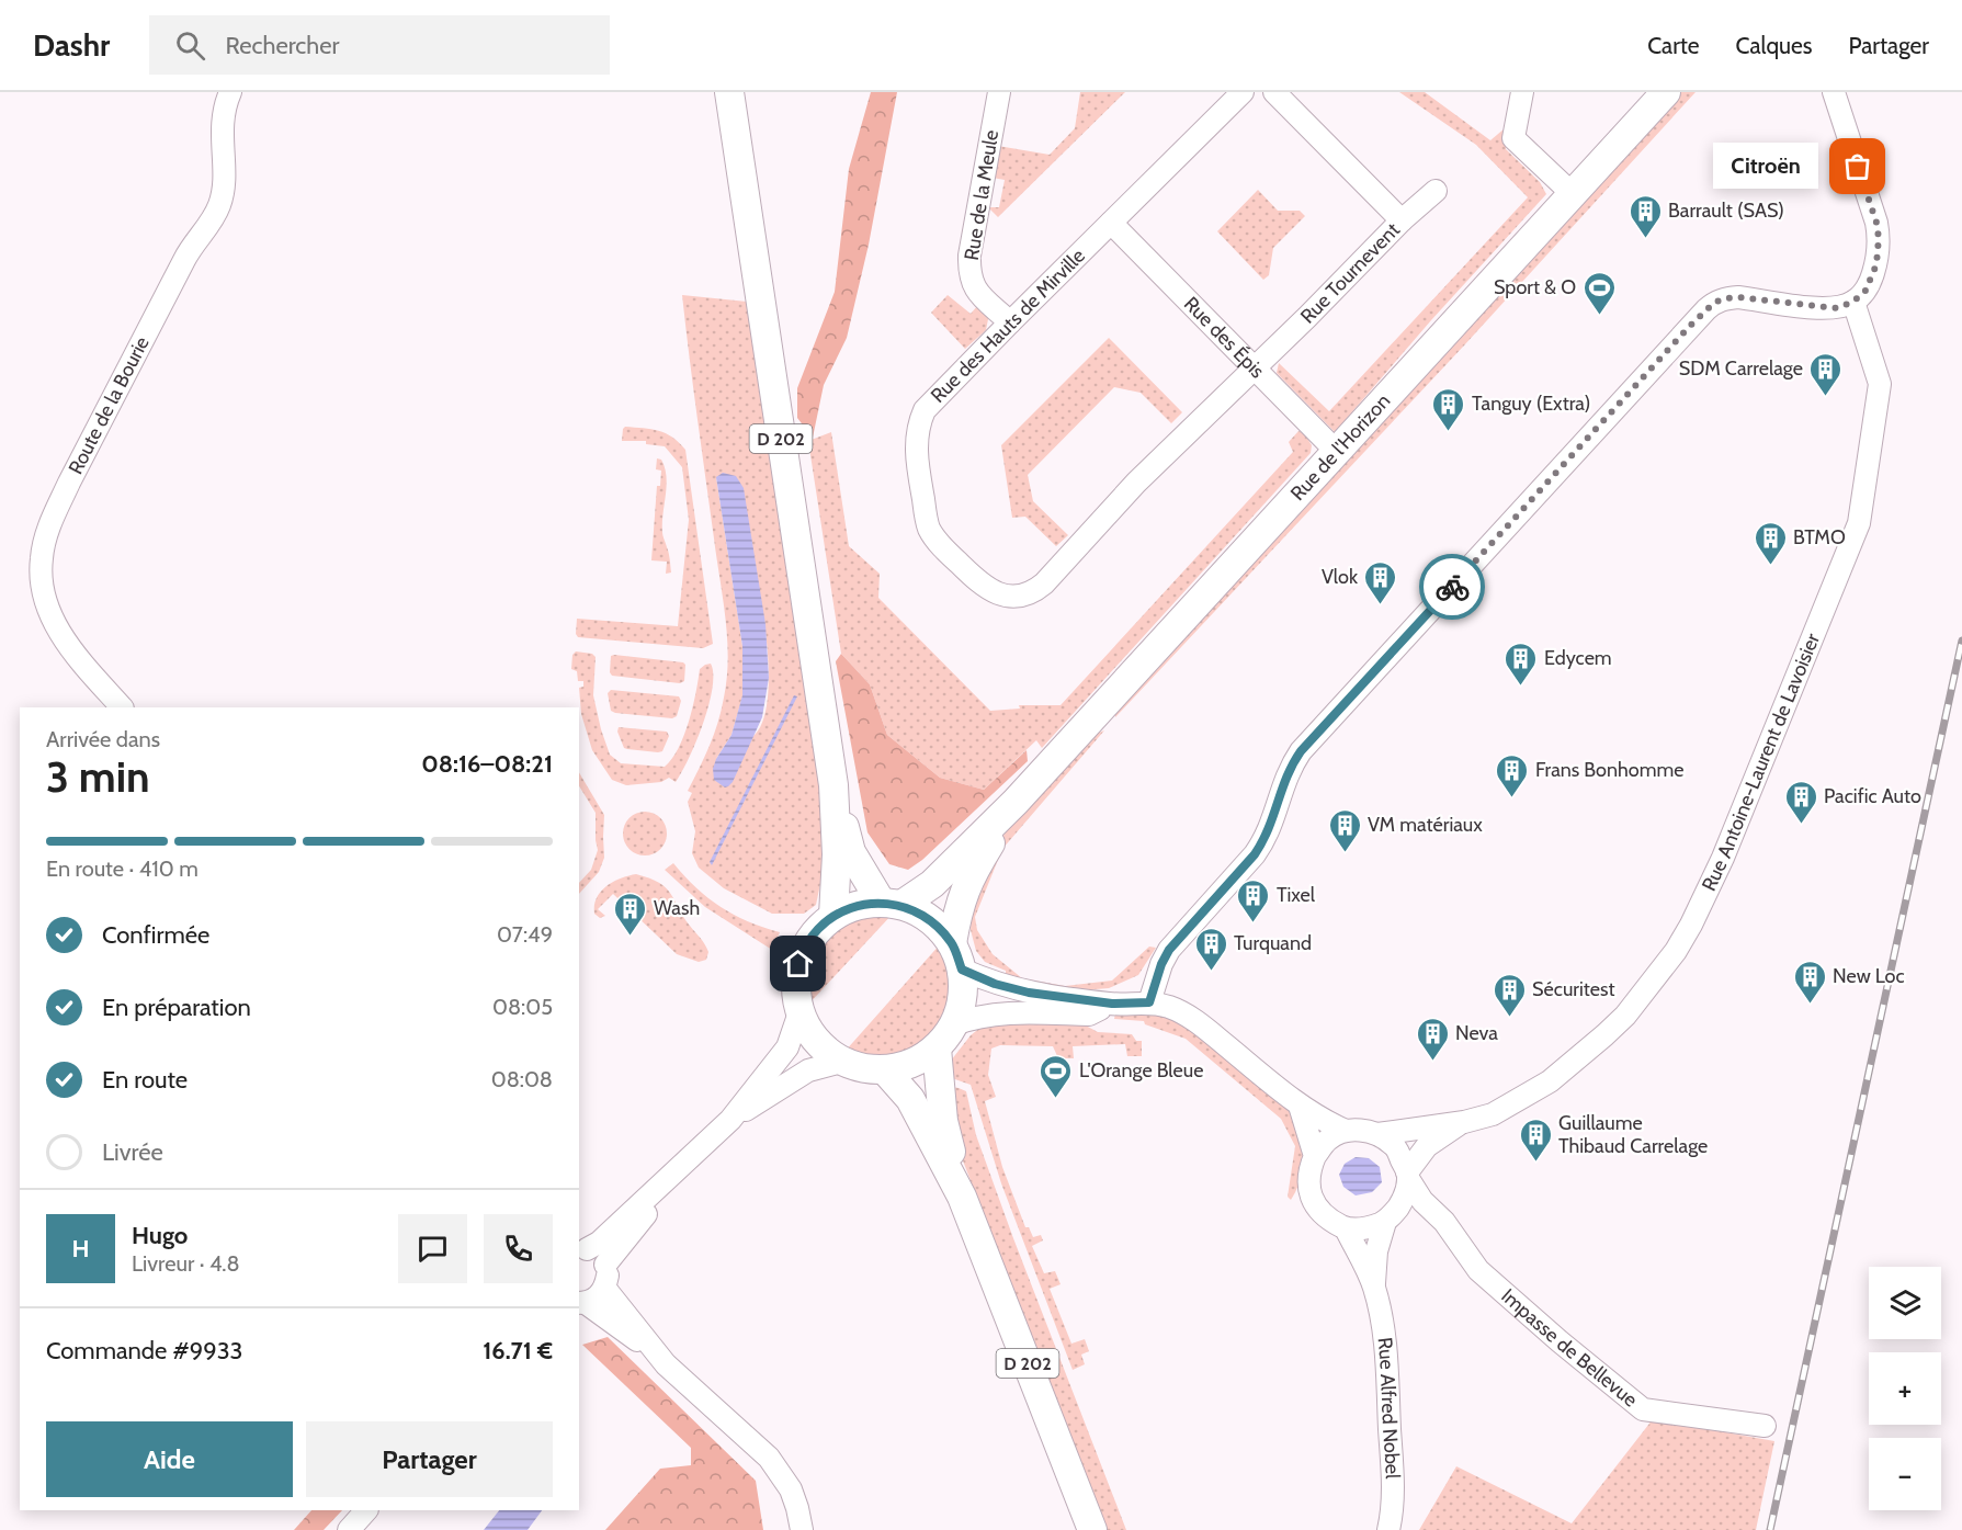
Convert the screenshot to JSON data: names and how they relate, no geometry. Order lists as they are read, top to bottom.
{
  "streets": {
    "main road": ["D 202", "Rue de l'Horizon"],
    "street": [
      "Rue de la Meule",
      "Rue Tournevent",
      "Rue des Hauts de Mirville",
      "Rue des Épis",
      "Route de la Bourie",
      "Rue Antoine-Laurent de Lavoisier",
      "Impasse de Bellevue",
      "Rue Alfred Nobel"
    ]
  },
  "crossings": [
    ["Rue de la Meule", "Rue des Hauts de Mirville"],
    ["Rue Tournevent", "Rue des Hauts de Mirville"],
    ["Rue Tournevent", "Rue des Épis"],
    ["Rue des Hauts de Mirville", "Rue des Épis"],
    ["Rue des Épis", "Rue de l'Horizon"],
    ["Rue Antoine-Laurent de Lavoisier", "Impasse de Bellevue"]
  ],
  "places": {
    "other": ["Citroën"],
    "building": [
      "Barrault (SAS)",
      "SDM Carrelage",
      "Tanguy (Extra)",
      "BTMO",
      "Vlok",
      "Edycem",
      "Frans Bonhomme",
      "Pacific Auto",
      "VM matériaux",
      "Tixel",
      "Wash",
      "Turquand",
      "New Loc",
      "Sécuritest",
      "Neva",
      "Guillaume Thibaud Carrelage"
    ],
    "sports": ["Sport & O", "L'Orange Bleue"]
  },
  "page": {
    "header": "Dashr",
    "search": "Rechercher",
    "nav": ["Carte", "Calques", "Partager"],
    "bubble": "Citroën",
    "heading": ["3 min", "Arrivée dans", "08:16–08:21"],
    "panel": [
      "Hugo",
      "Livreur · 4.8",
      "Commande #9933",
      "16.71 €"
    ],
    "bar": "En route · 410 m",
    "list": [
      ["Confirmée", "07:49"],
      ["En préparation", "08:05"],
      ["En route", "08:08"],
      "Livrée"
    ],
    "round": "H",
    "map_buttons": ["+", "−"],
    "buttons": ["Aide", "Partager"]
  }
}
